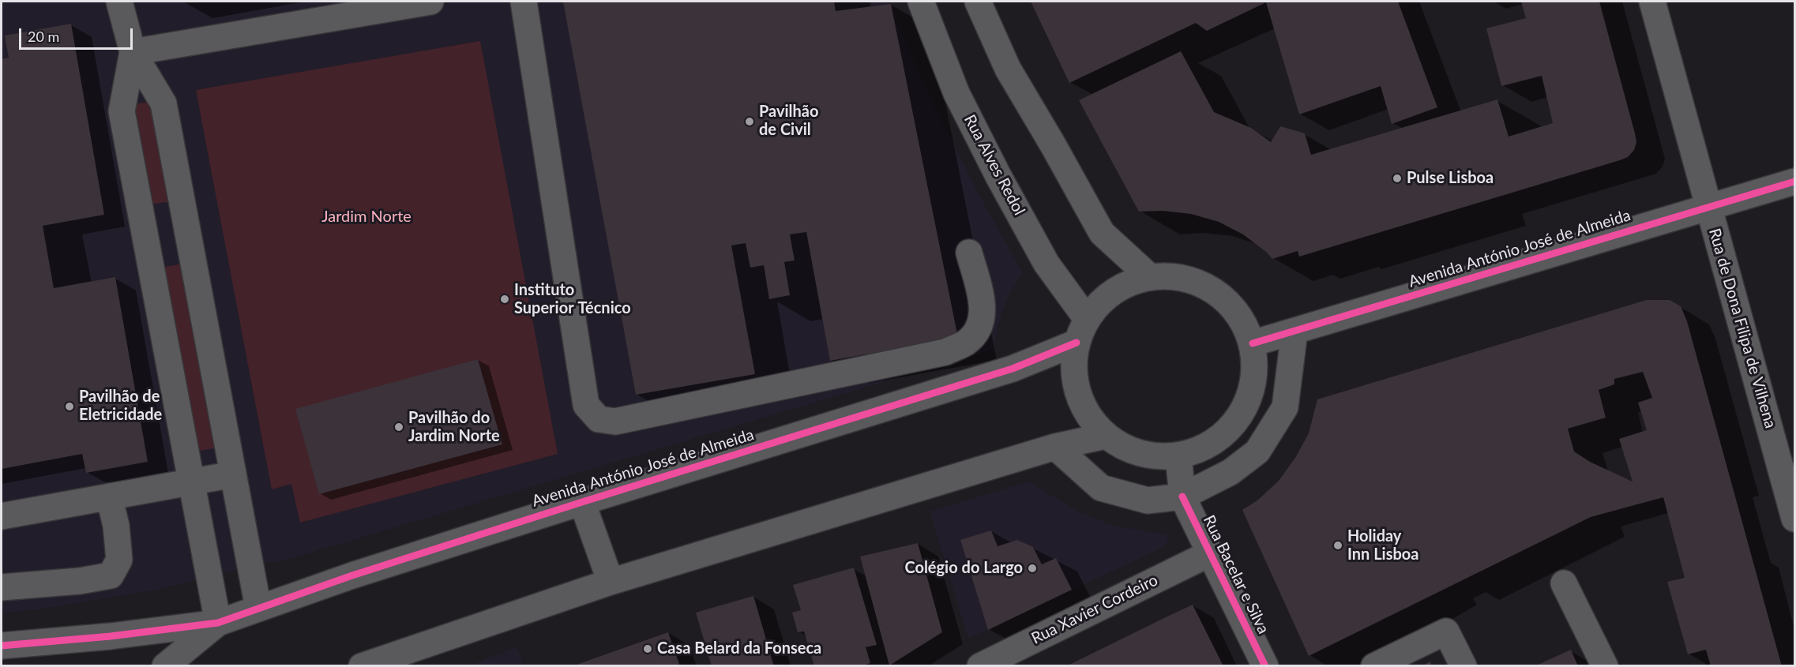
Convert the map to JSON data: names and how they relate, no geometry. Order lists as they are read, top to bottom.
{
  "streets": {
    "street": [
      "Rua Alves Redol",
      "Avenida António José de Almeida",
      "Rua de Dona Filipa de Vilhena",
      "Rua Bacelar e Silva",
      "Rua Xavier Cordeiro"
    ]
  },
  "crossings": [
    ["Avenida António José de Almeida", "Rua de Dona Filipa de Vilhena"],
    ["Rua Bacelar e Silva", "Rua Xavier Cordeiro"]
  ],
  "parks": ["Jardim Norte"],
  "places": [
    "Pavilhão de Civil",
    "Pulse Lisboa",
    "Instituto Superior Técnico",
    "Pavilhão de Eletricidade",
    "Pavilhão do Jardim Norte",
    "Holiday Inn Lisboa",
    "Colégio do Largo",
    "Casa Belard da Fonseca"
  ],
  "scale_bar": "20 m"
}
